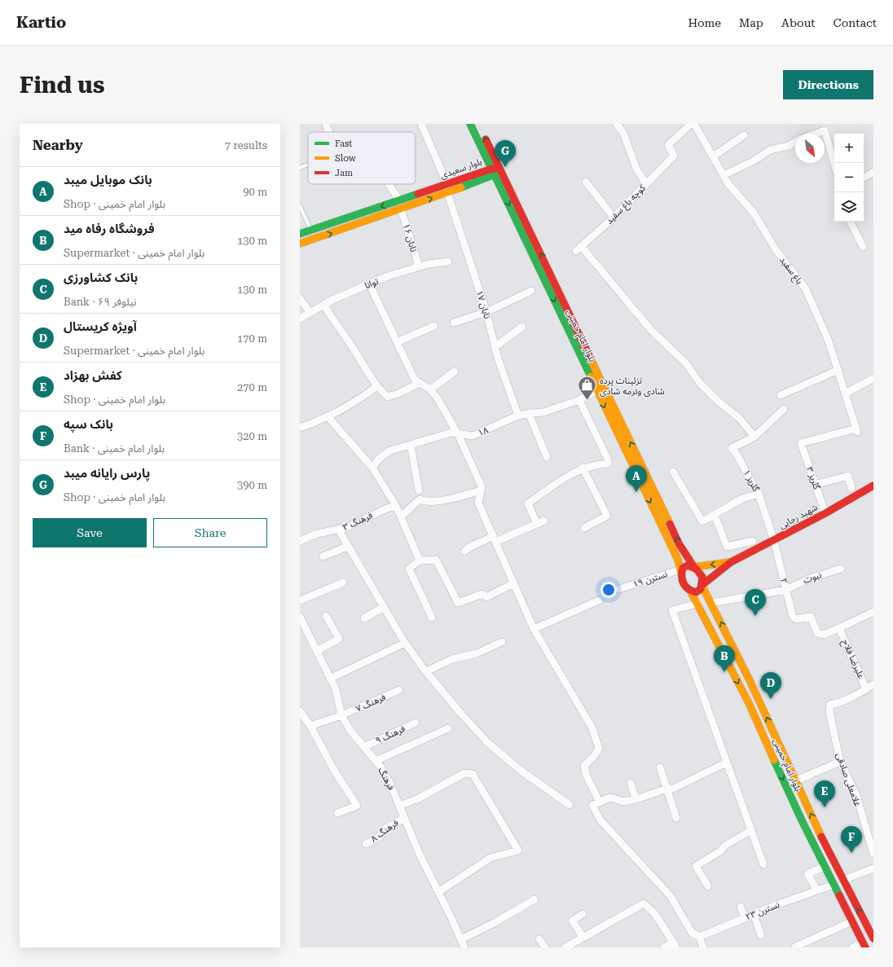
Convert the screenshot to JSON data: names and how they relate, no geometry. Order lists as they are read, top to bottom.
{
  "streets": {
    "main road": ["بلوار سعیدی", "بلوار امام خمینی", "شهید رجایی"],
    "street": [
      "کوچه باغ سفید",
      "تابان ۱۶",
      "باغ سفید",
      "توانا",
      "تابان ۱۷",
      "۱۸",
      "گلریز ۳",
      "گلریز ۱",
      "فرهنگ ۳",
      "نبوت",
      "نسترن ۱۹",
      "۲",
      "علیرضا فلاح",
      "فرهنگ ۷",
      "فرهنگ ۹",
      "فرهنگ",
      "غلامعلی صادقی",
      "فرهنگ ۸",
      "نسترن ۲۳"
    ]
  },
  "crossings": [
    ["بلوار سعیدی", "تابان ۱۶"],
    ["بلوار سعیدی", "تابان ۱۷"],
    ["بلوار سعیدی", "بلوار امام خمینی"],
    ["کوچه باغ سفید", "گلریز ۱"],
    ["تابان ۱۶", "توانا"],
    ["باغ سفید", "گلریز ۳"],
    ["تابان ۱۷", "۱۸"],
    ["بلوار امام خمینی", "۱۸"],
    ["بلوار امام خمینی", "نبوت"],
    ["بلوار امام خمینی", "نسترن ۱۹"],
    ["بلوار امام خمینی", "نسترن ۲۳"],
    ["گلریز ۳", "شهید رجایی"],
    ["گلریز ۱", "شهید رجایی"],
    ["گلریز ۱", "۲"],
    ["شهید رجایی", "۲"],
    ["نبوت", "۲"],
    ["۲", "علیرضا فلاح"],
    ["علیرضا فلاح", "غلامعلی صادقی"],
    ["فرهنگ ۷", "فرهنگ"],
    ["فرهنگ ۹", "فرهنگ"],
    ["فرهنگ", "فرهنگ ۸"]
  ],
  "places": {
    "shop": ["تزئینات پرده شادی وترمه شادی"]
  },
  "legend": ["Fast", "Slow", "Jam"],
  "north": "bottom right",
  "page": {
    "header": "Kartio",
    "nav": [
      "Home",
      "Map",
      "About",
      "Contact"
    ],
    "buttons": [
      "Directions",
      ["Save", "Share"]
    ],
    "title": "Find us",
    "heading": ["Nearby", "7 results"],
    "map_buttons": ["+", "−"],
    "pins": [
      "G",
      "A",
      "C",
      "B",
      "D",
      "E",
      "F"
    ],
    "list": [
      {
        "mark": "A",
        "name": "بانک موبایل میبد",
        "note": "Shop · بلوار امام خمینی",
        "value": "90 m"
      },
      {
        "mark": "B",
        "name": "فروشگاه رفاه مید",
        "note": "Supermarket · بلوار امام خمینی",
        "value": "130 m"
      },
      {
        "mark": "C",
        "name": "بانک کشاورزی",
        "note": "Bank · نیلوفر ۶۹",
        "value": "130 m"
      },
      {
        "mark": "D",
        "name": "آویژه کریستال",
        "note": "Supermarket · بلوار امام خمینی",
        "value": "170 m"
      },
      {
        "mark": "E",
        "name": "کفش بهزاد",
        "note": "Shop · بلوار امام خمینی",
        "value": "270 m"
      },
      {
        "mark": "F",
        "name": "بانک سپه",
        "note": "Bank · بلوار امام خمینی",
        "value": "320 m"
      },
      {
        "mark": "G",
        "name": "پارس رایانه میبد",
        "note": "Shop · بلوار امام خمینی",
        "value": "390 m"
      }
    ]
  }
}
